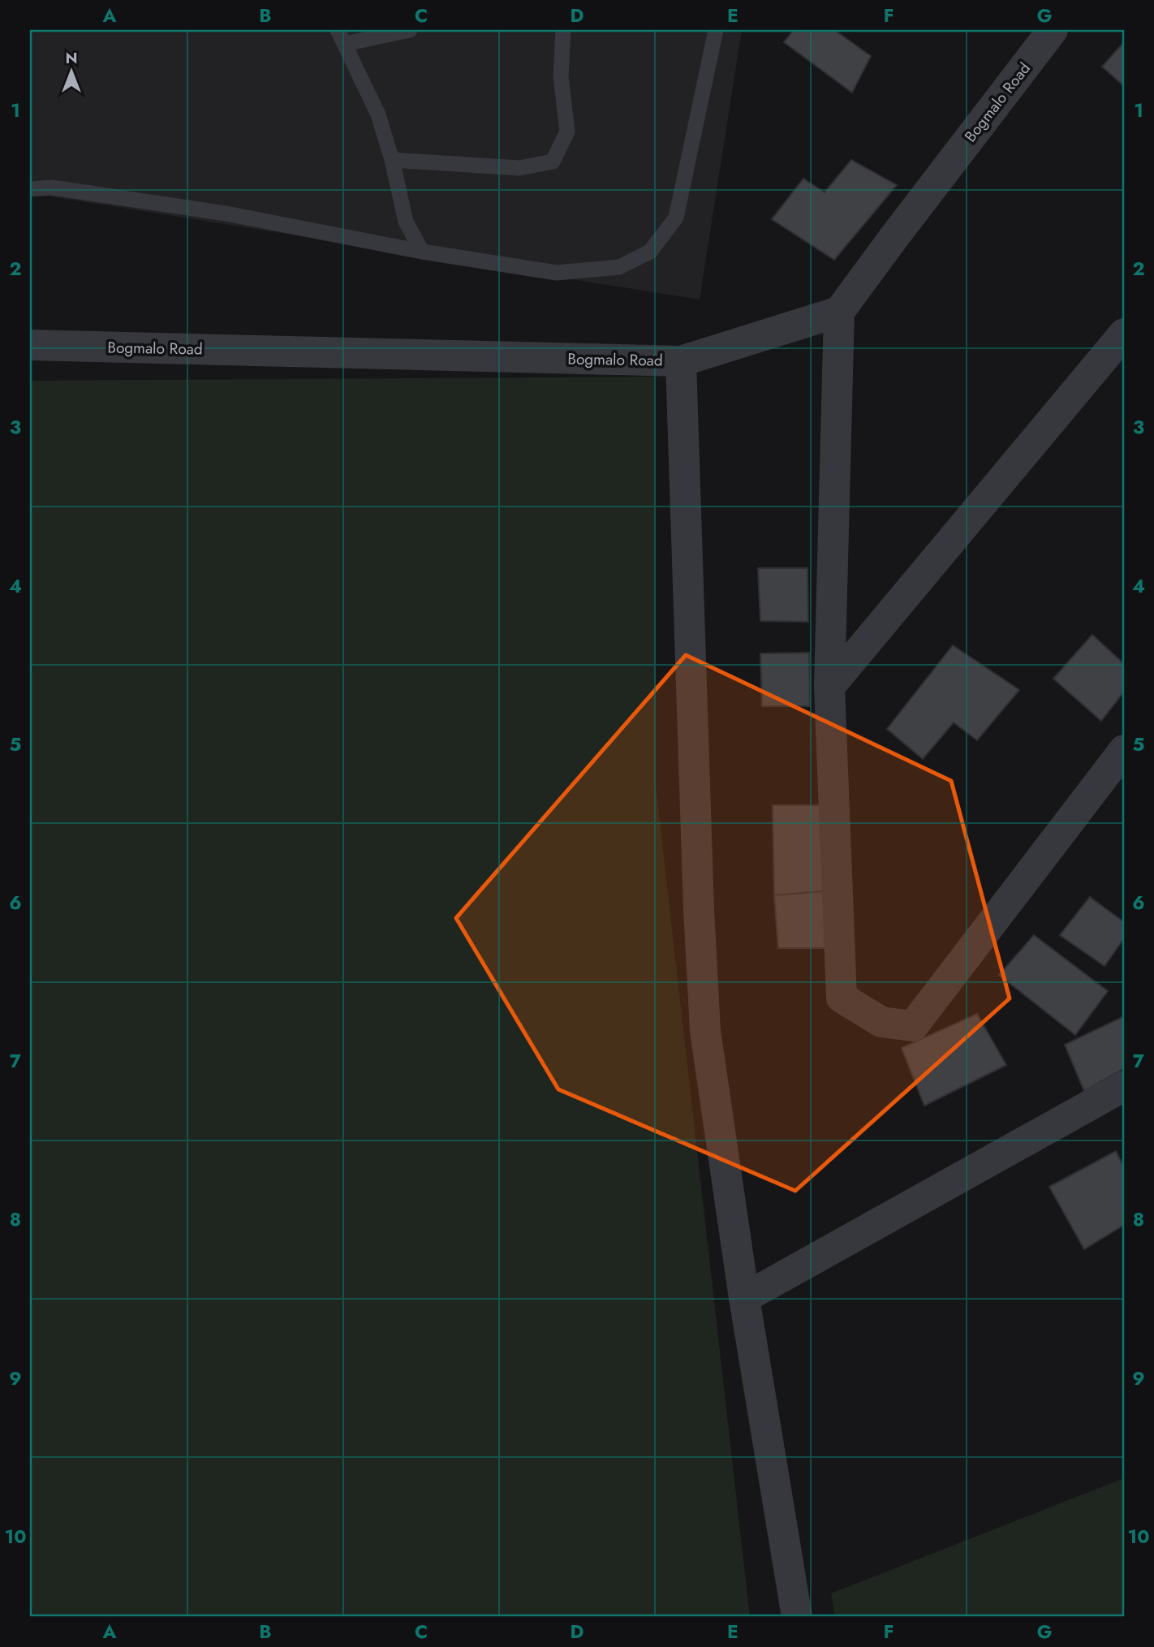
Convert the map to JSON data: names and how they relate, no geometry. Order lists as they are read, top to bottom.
{
  "streets": {
    "street": ["Bogmalo Road"]
  },
  "north": "top",
  "grid": {
    "columns": [
      "A",
      "B",
      "C",
      "D",
      "E",
      "F",
      "G"
    ],
    "rows": [
      "1",
      "2",
      "3",
      "4",
      "5",
      "6",
      "7",
      "8",
      "9",
      "10"
    ]
  }
}
